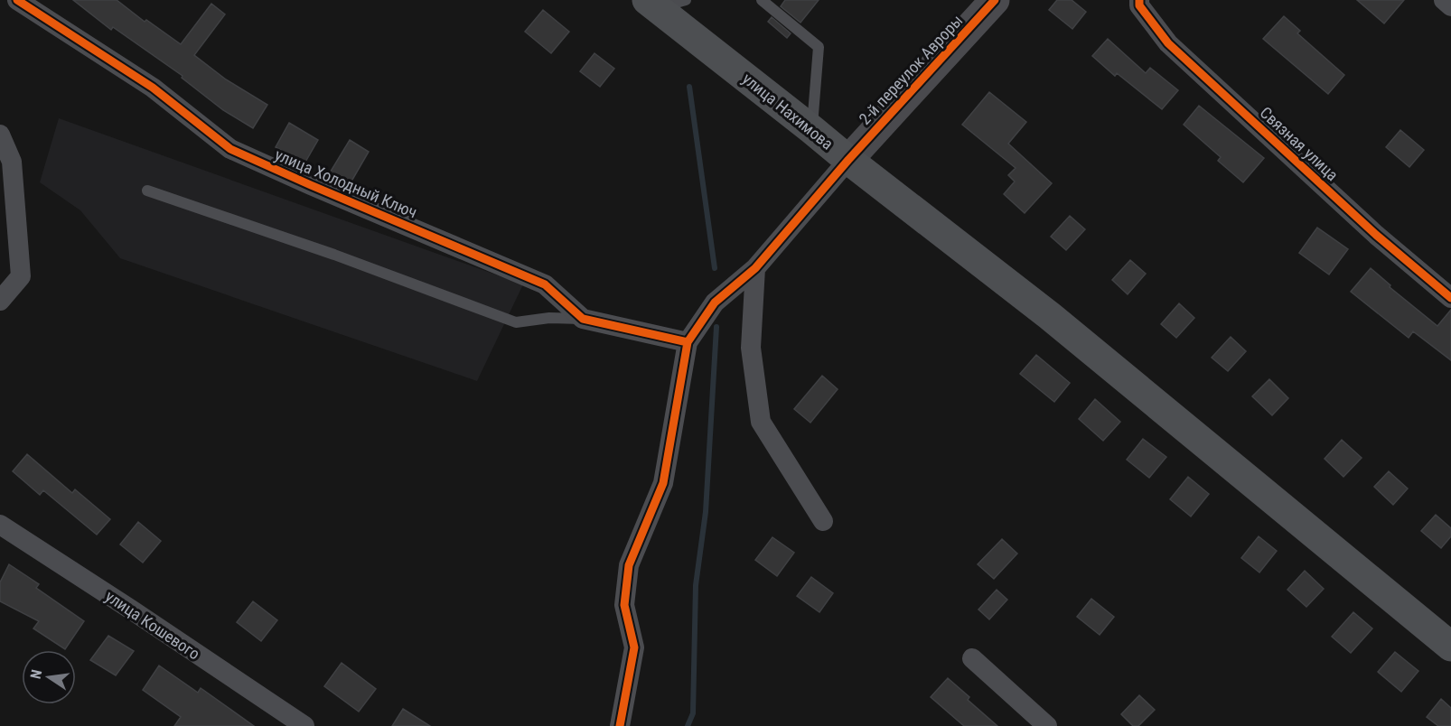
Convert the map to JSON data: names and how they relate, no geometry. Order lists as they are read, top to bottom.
{
  "streets": {
    "main road": ["улица Нахимова"],
    "street": [
      "2-й переулок Авроры",
      "Связная улица",
      "улица Холодный Ключ",
      "улица Кошевого"
    ]
  },
  "crossings": [
    ["2-й переулок Авроры", "улица Нахимова"]
  ],
  "north": "left"
}
